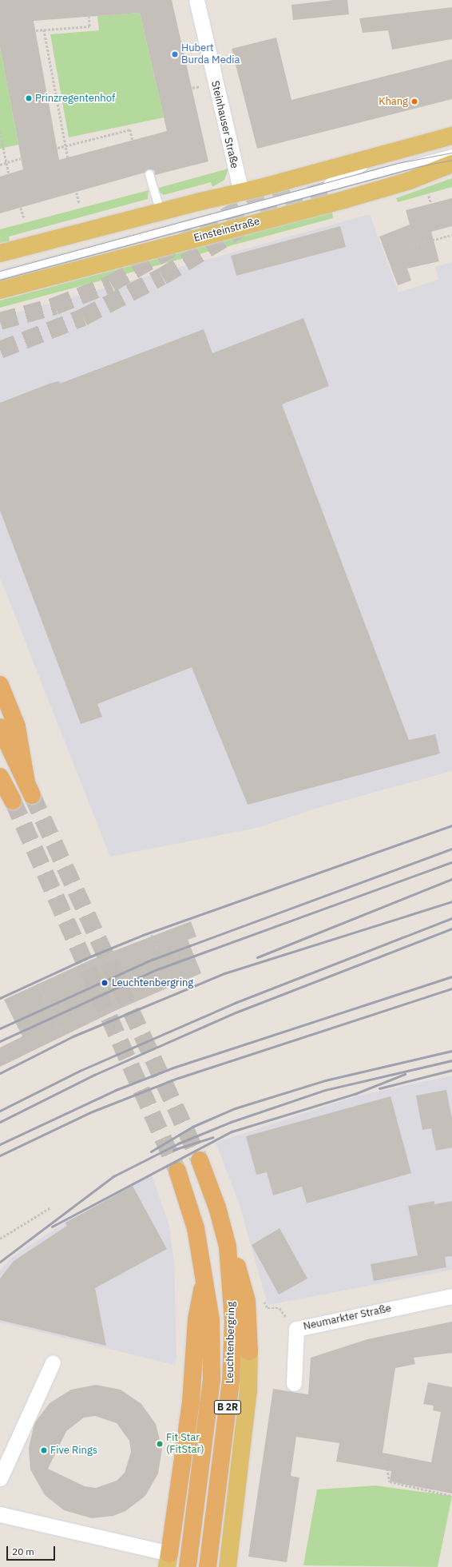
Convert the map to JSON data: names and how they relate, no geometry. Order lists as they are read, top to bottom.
{
  "streets": {
    "highway": ["Leuchtenbergring", "B 2R"],
    "main road": ["Einsteinstraße"],
    "street": ["Steinhauser Straße", "Neumarkter Straße"]
  },
  "places": [
    "Hubert Burda Media",
    "Prinzregentenhof",
    "Khang",
    "Leuchtenbergring",
    "Fit Star (FitStar)",
    "Five Rings"
  ],
  "scale_bar": "20 m"
}
